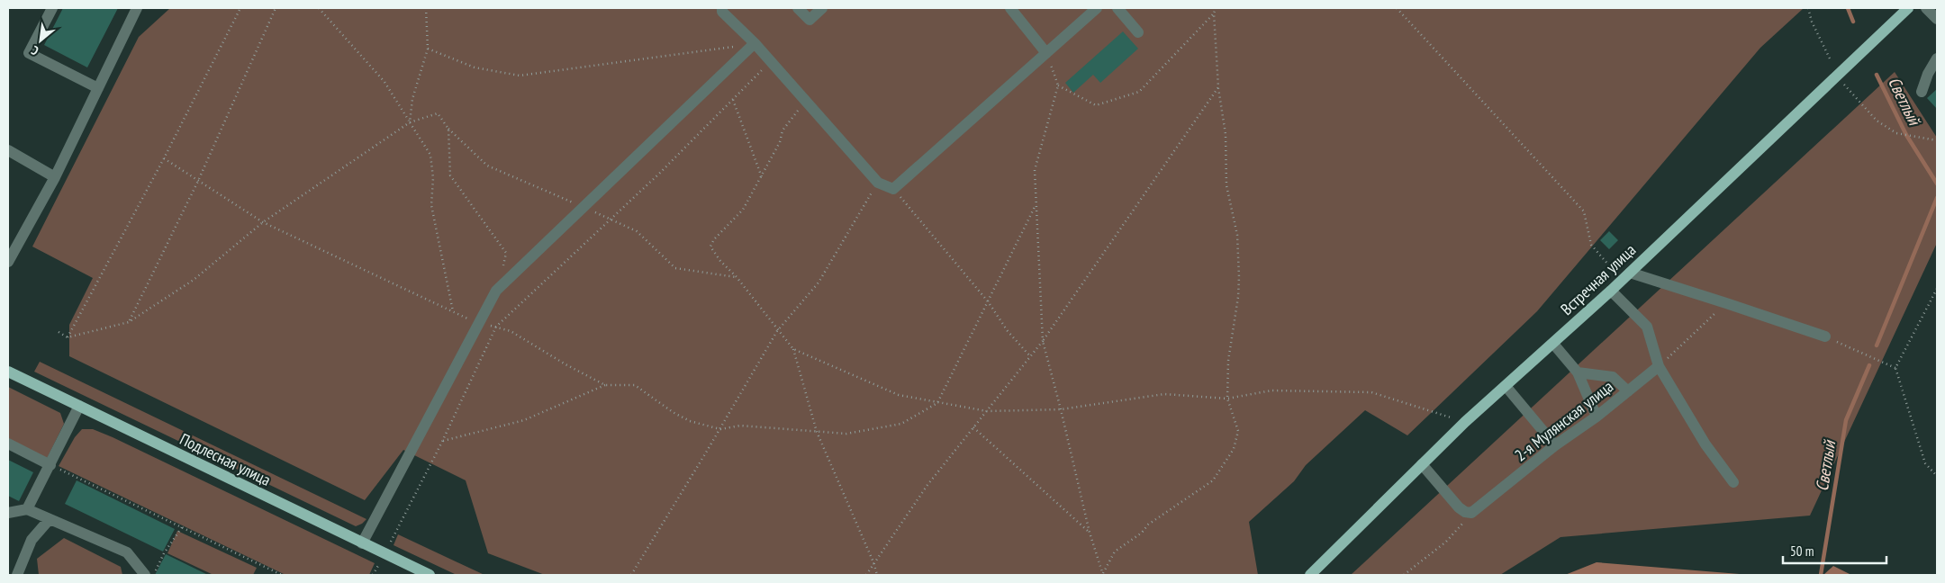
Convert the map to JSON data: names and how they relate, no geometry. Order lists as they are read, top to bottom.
{
  "streets": {
    "main road": ["Встречная улица", "Подлесная улица"],
    "street": ["2-я Мулянская улица"]
  },
  "water": ["Светлый"],
  "scale_bar": "50 m",
  "north": "bottom left"
}
